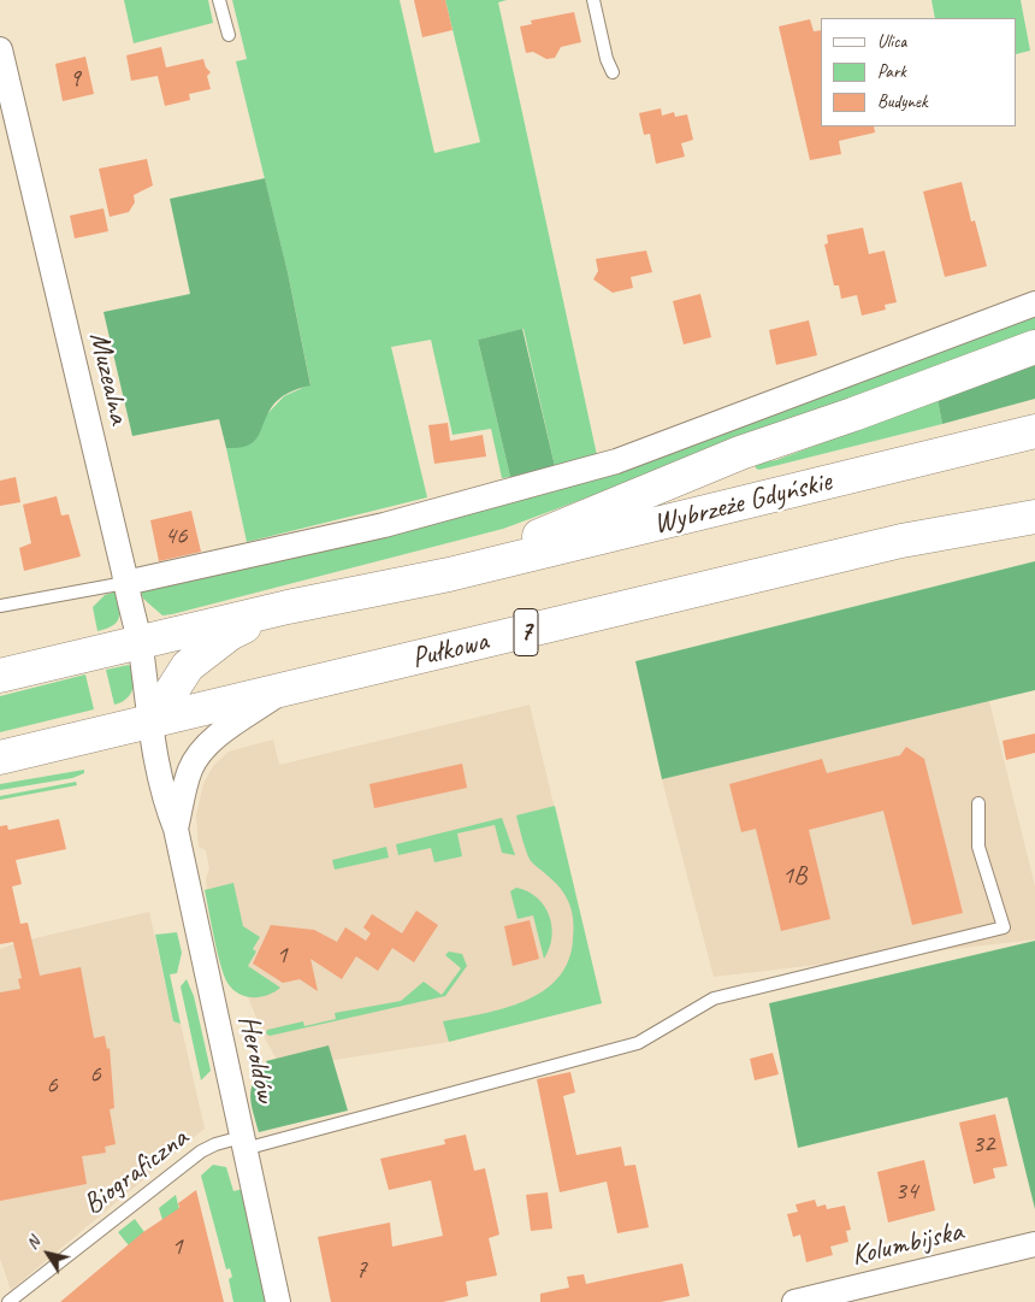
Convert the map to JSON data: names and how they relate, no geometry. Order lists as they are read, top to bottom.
{
  "streets": {
    "highway": ["Wybrzeże Gdyńskie", "7", "Pułkowa"],
    "street": ["Muzealna", "Heroldów", "Kolumbijska"],
    "lane": ["Biograficzna"]
  },
  "crossings": [
    ["Muzealna", "Pułkowa"],
    ["Muzealna", "Heroldów"],
    ["7", "Pułkowa"],
    ["Pułkowa", "Heroldów"],
    ["Heroldów", "Biograficzna"]
  ],
  "house_numbers": [
    "9",
    "46",
    "1B",
    "1",
    "6",
    "6",
    "32",
    "34",
    "1",
    "7"
  ],
  "legend": ["Ulica", "Park", "Budynek"],
  "north": "top left"
}
